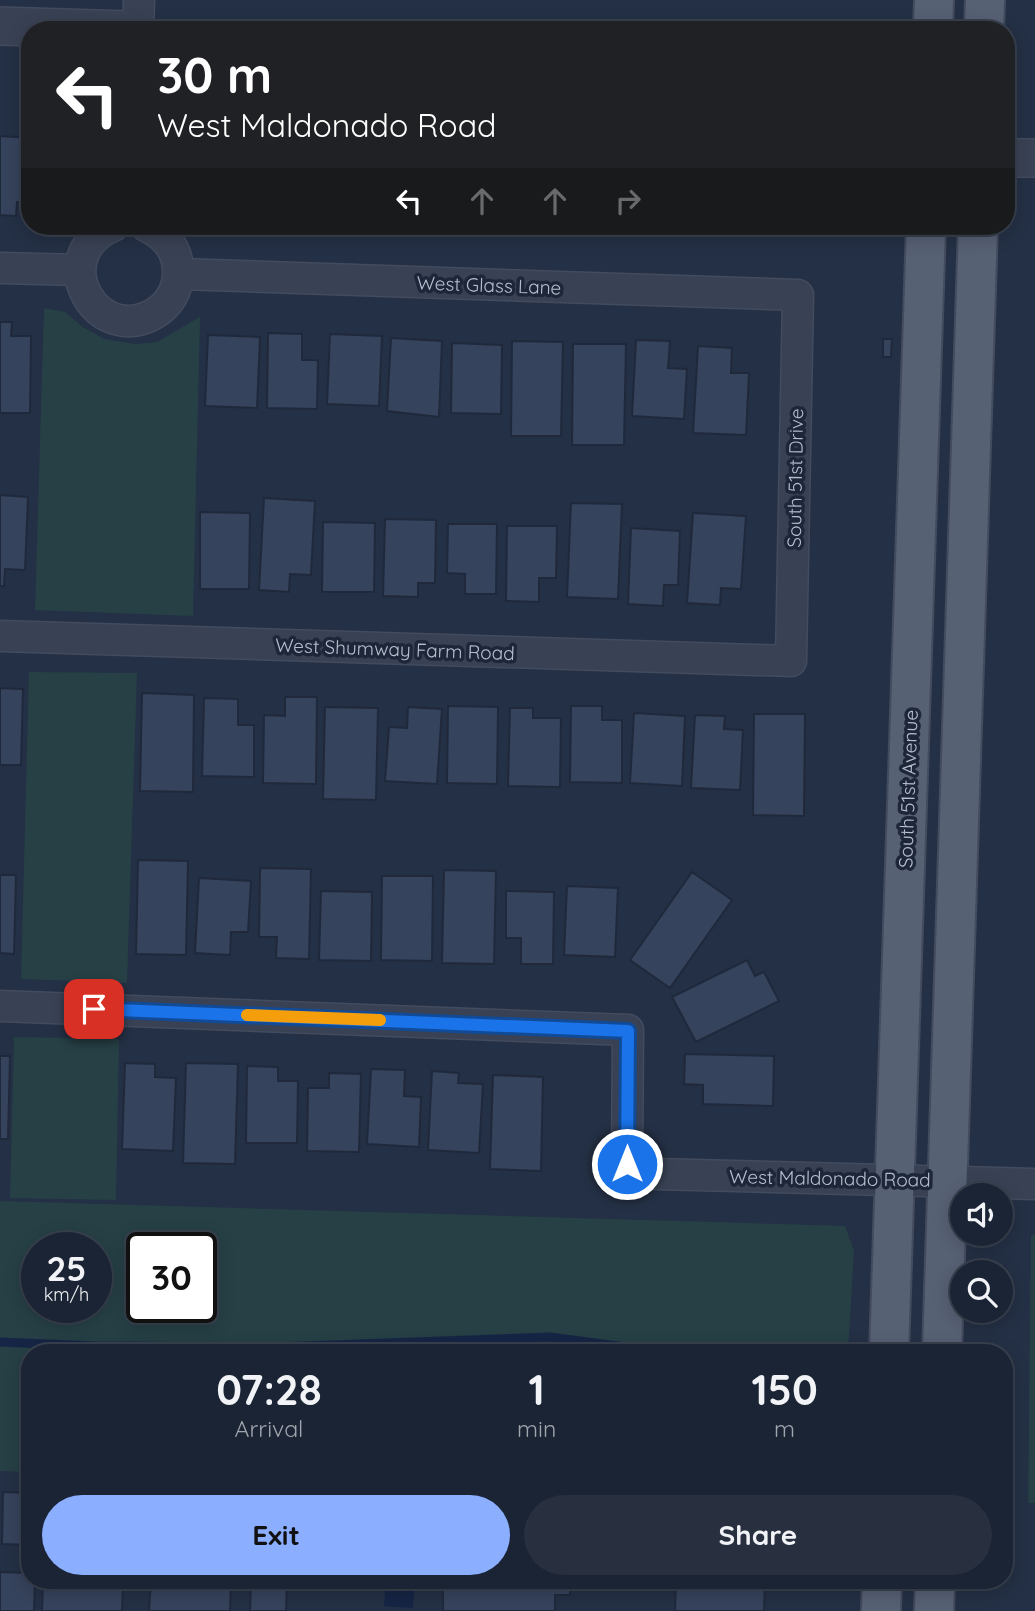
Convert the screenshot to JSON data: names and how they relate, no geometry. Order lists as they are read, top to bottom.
{
  "streets": {
    "main road": ["South 51st Avenue"],
    "street": [
      "West Glass Lane",
      "South 51st Drive",
      "West Shumway Farm Road",
      "West Maldonado Road"
    ]
  },
  "crossings": [
    ["West Glass Lane", "South 51st Drive"],
    ["South 51st Drive", "West Shumway Farm Road"],
    ["South 51st Avenue", "West Maldonado Road"]
  ],
  "page": {
    "turn": ["30 m", "West Maldonado Road"],
    "speed": "25 km/h",
    "limit": "30",
    "eta": [
      "07:28",
      "Arrival",
      "1",
      "min",
      "150",
      "m"
    ],
    "buttons": ["Exit", "Share"]
  }
}
